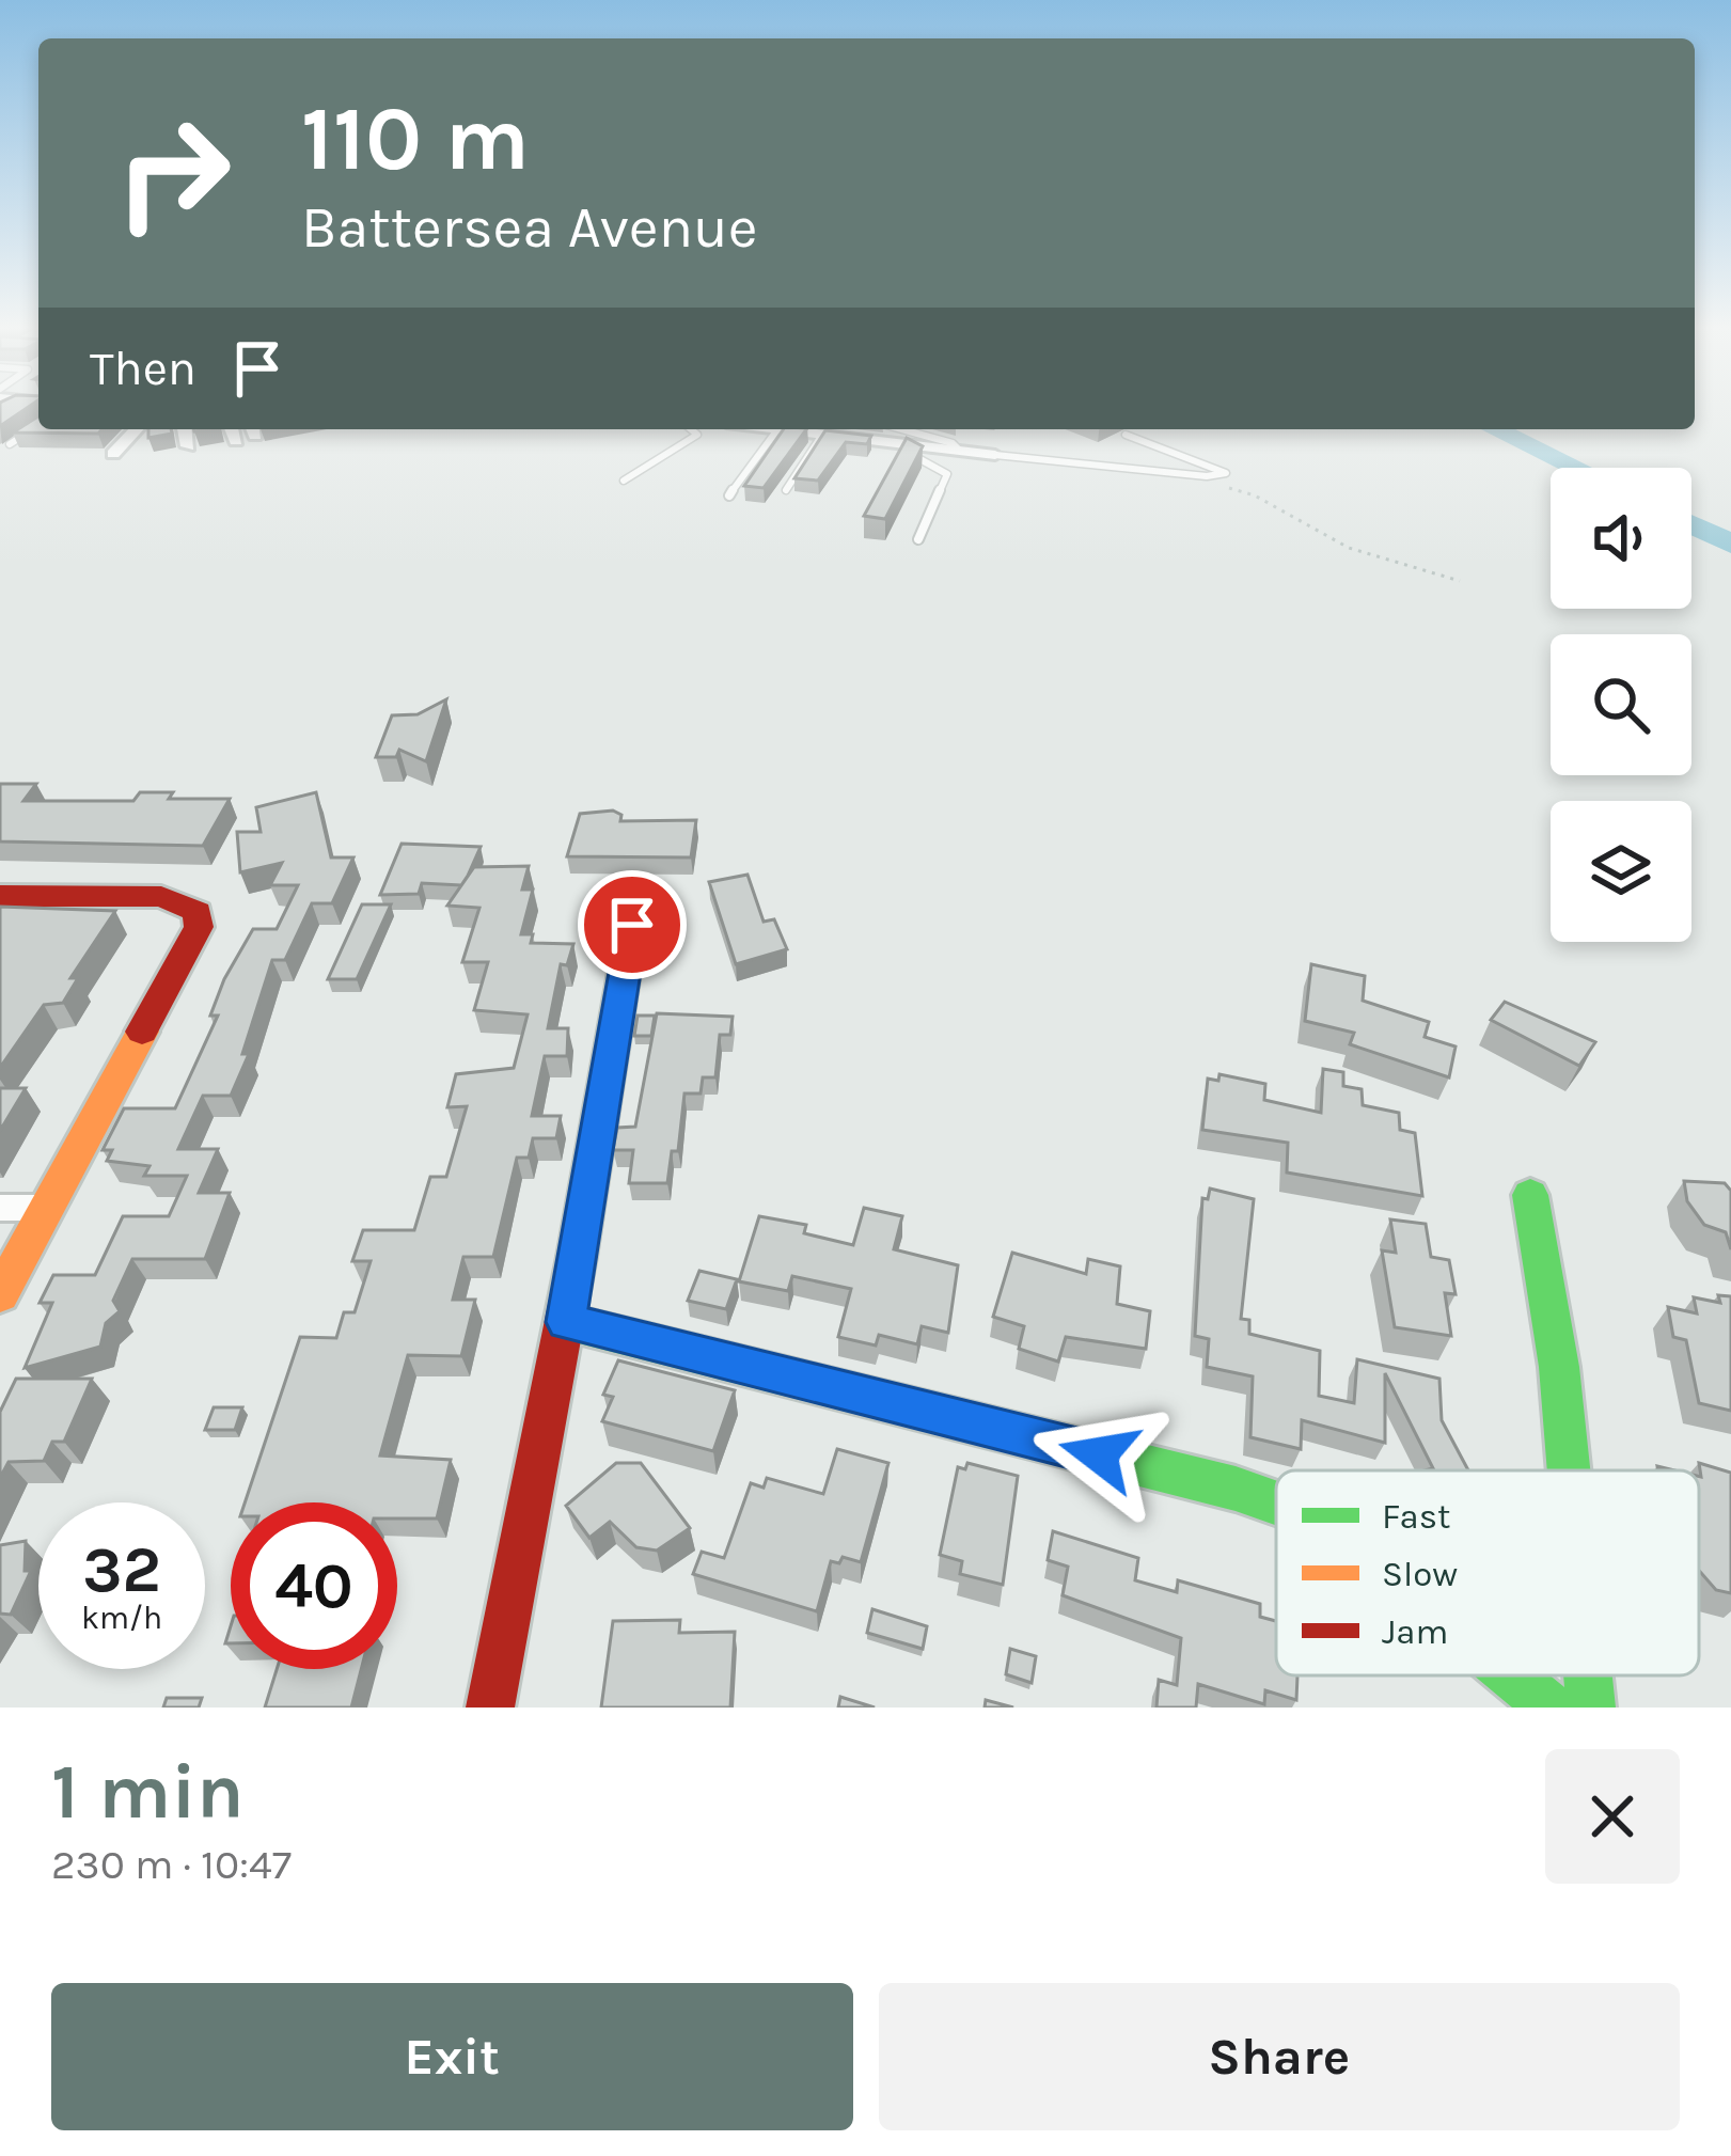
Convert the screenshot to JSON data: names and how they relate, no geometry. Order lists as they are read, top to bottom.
{
  "legend": ["Fast", "Slow", "Jam"],
  "page": {
    "turn": ["110 m", "Battersea Avenue"],
    "then": "Then",
    "speed": "32 km/h",
    "limit": "40",
    "heading": ["1 min", "230 m · 10:47"],
    "buttons": ["Exit", "Share"]
  }
}
